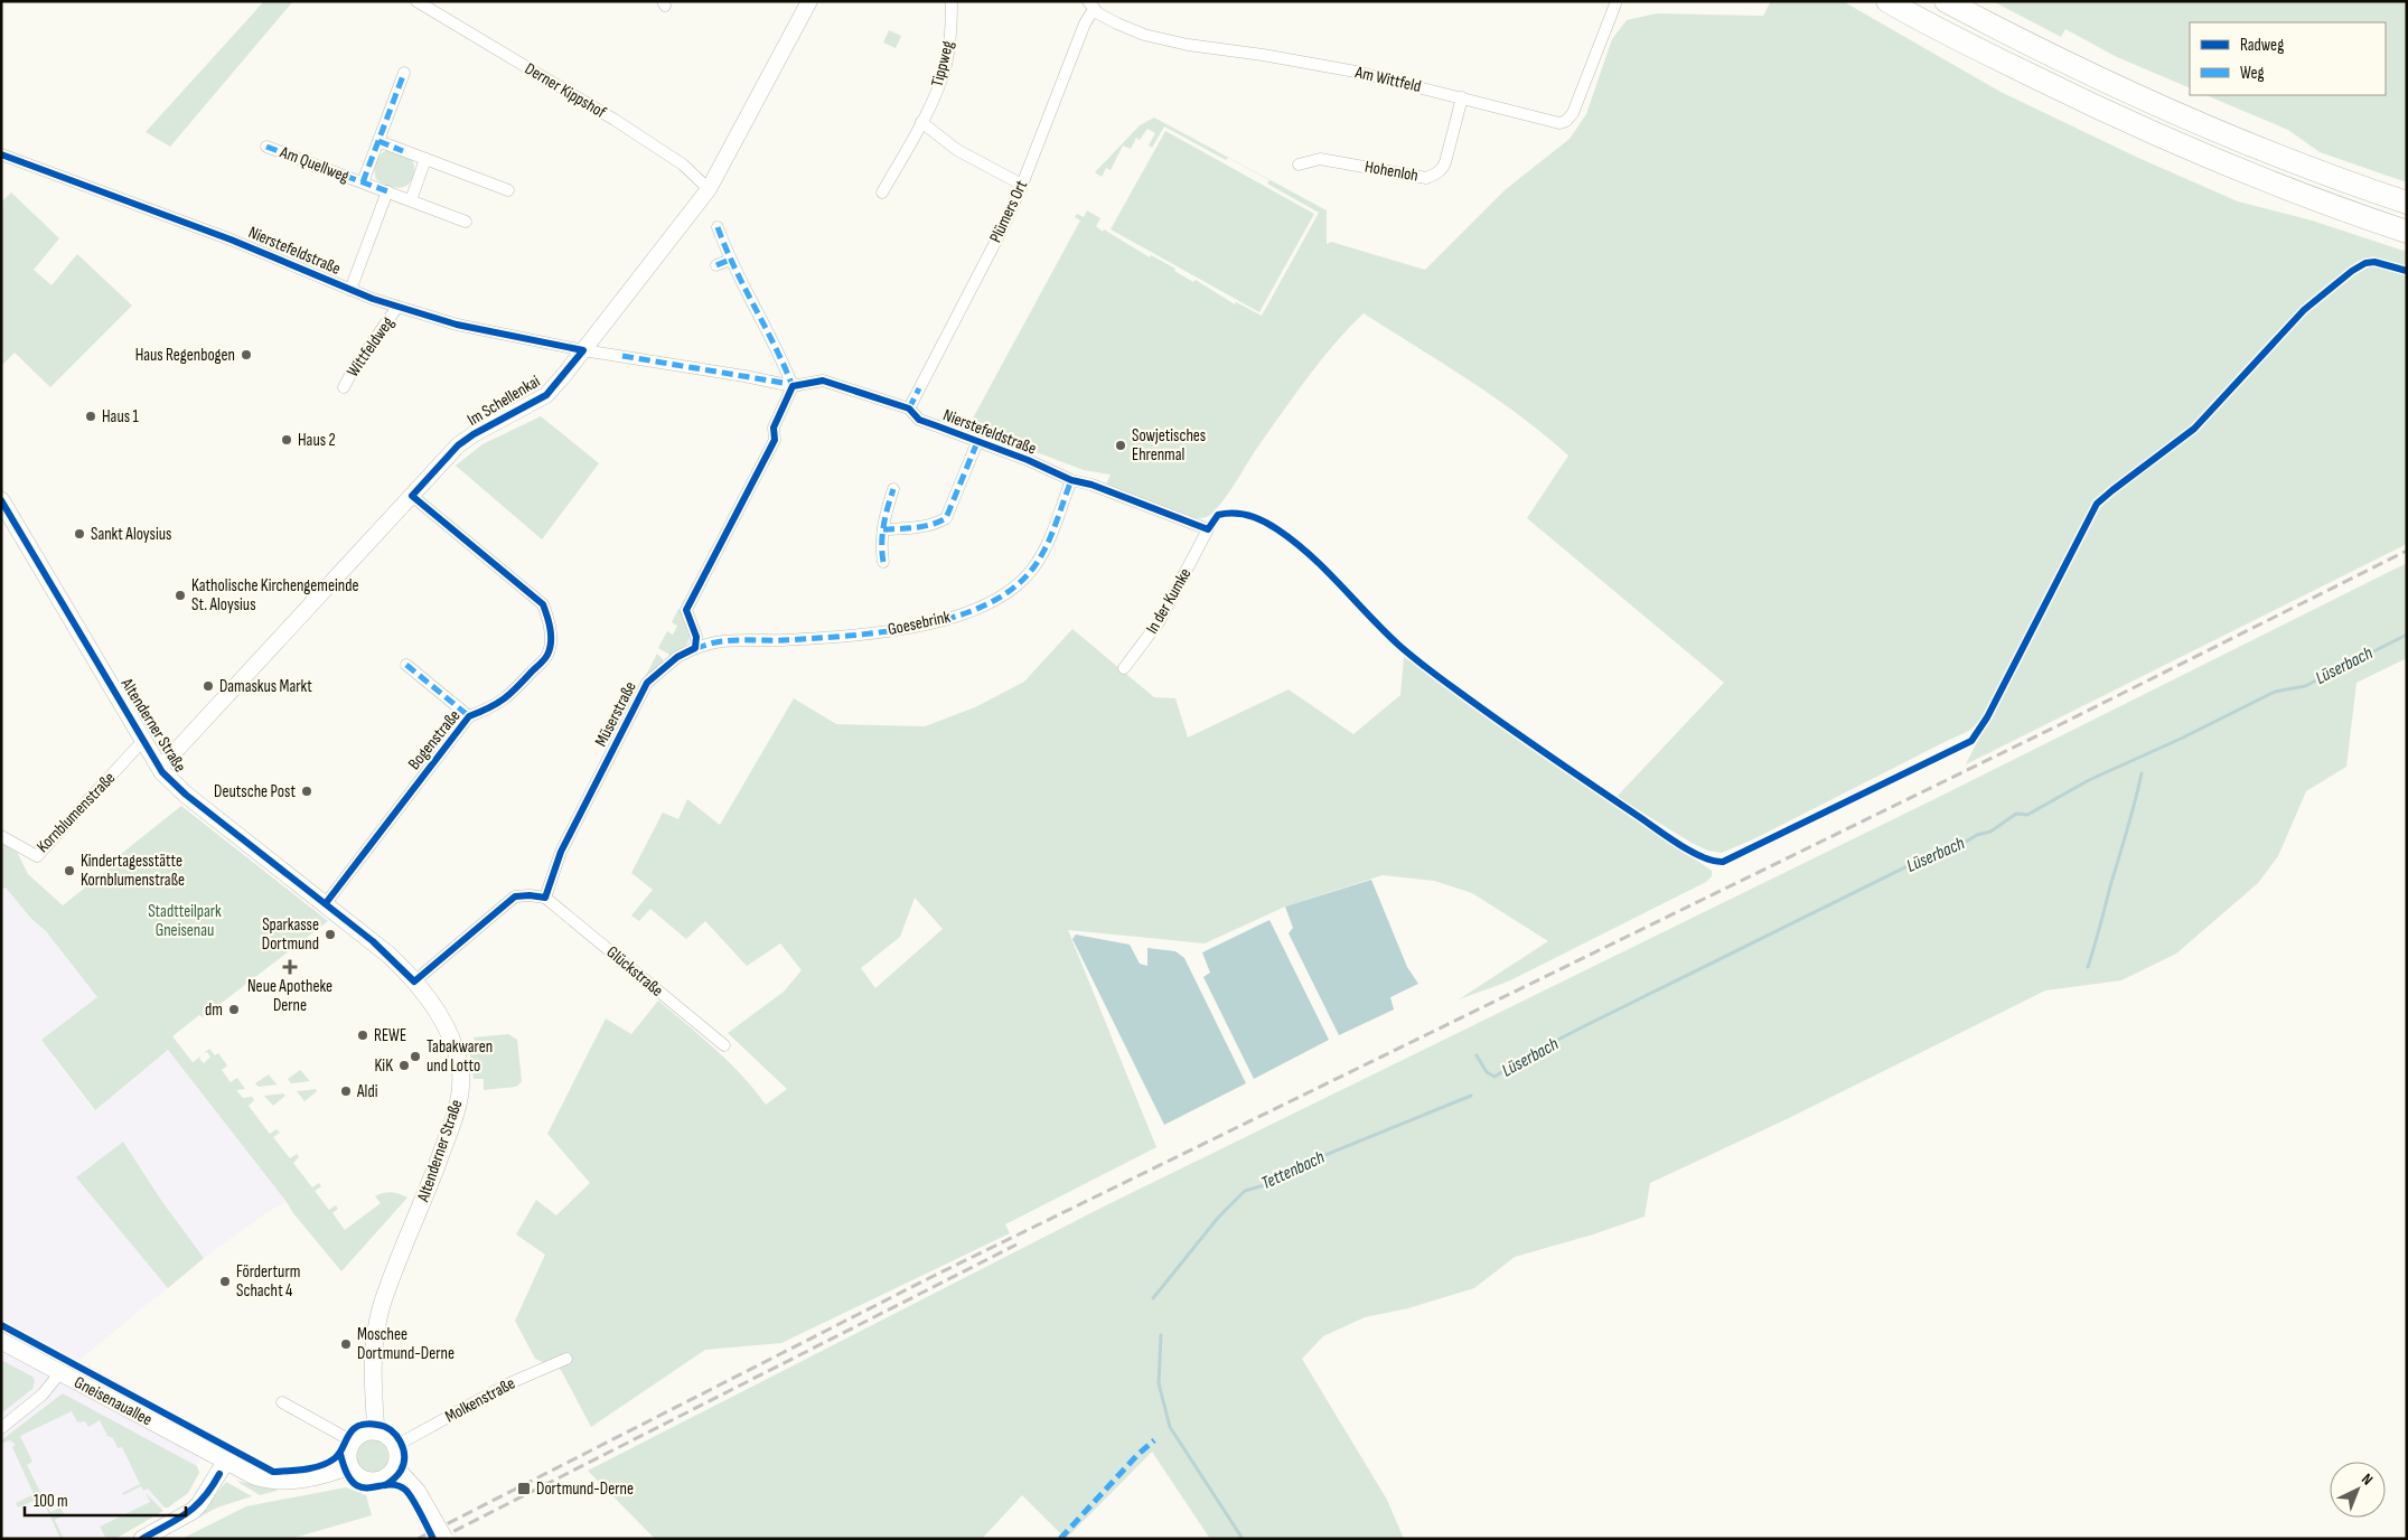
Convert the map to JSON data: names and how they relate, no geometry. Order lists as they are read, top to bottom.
{
  "streets": {
    "main road": ["Altenderner Straße", "Gneisenauallee"],
    "street": [
      "Tippweg",
      "Am Wittfeld",
      "Derner Kippshof",
      "Am Quellweg",
      "Hohenloh",
      "Plümers Ort",
      "Nierstefeldstraße",
      "Wittfeldweg",
      "Im Schellenkai",
      "In der Kumke",
      "Goesebrink",
      "Müserstraße",
      "Bogenstraße",
      "Kornblumenstraße",
      "Glückstraße",
      "Molkenstraße"
    ]
  },
  "crossings": [
    ["Am Wittfeld", "Hohenloh"],
    ["Am Wittfeld", "Plümers Ort"],
    ["Derner Kippshof", "Im Schellenkai"],
    ["Plümers Ort", "Nierstefeldstraße"],
    ["Nierstefeldstraße", "Wittfeldweg"],
    ["Nierstefeldstraße", "Im Schellenkai"],
    ["Nierstefeldstraße", "In der Kumke"],
    ["Nierstefeldstraße", "Goesebrink"],
    ["Im Schellenkai", "Altenderner Straße"],
    ["Im Schellenkai", "Bogenstraße"],
    ["Goesebrink", "Müserstraße"],
    ["Müserstraße", "Glückstraße"],
    ["Altenderner Straße", "Bogenstraße"],
    ["Altenderner Straße", "Kornblumenstraße"],
    ["Altenderner Straße", "Molkenstraße"],
    ["Altenderner Straße", "Gneisenauallee"],
    ["Molkenstraße", "Gneisenauallee"]
  ],
  "water": ["Lüserbach", "Tettenbach"],
  "parks": ["Stadtteilpark Gneisenau"],
  "places": {
    "other": [
      "Haus Regenbogen",
      "Haus 1",
      "Haus 2",
      "Sowjetisches Ehrenmal",
      "Sankt Aloysius",
      "Katholische Kirchengemeinde St. Aloysius",
      "Damaskus Markt",
      "Deutsche Post",
      "Kindertagesstätte Kornblumenstraße",
      "Sparkasse Dortmund",
      "dm",
      "REWE",
      "Tabakwaren und Lotto",
      "KiK",
      "Aldi",
      "Förderturm Schacht 4",
      "Moschee Dortmund-Derne"
    ],
    "health": ["Neue Apotheke Derne"],
    "transit": ["Dortmund-Derne"]
  },
  "legend": ["Radweg", "Weg"],
  "scale_bar": "100 m",
  "north": "top right"
}
